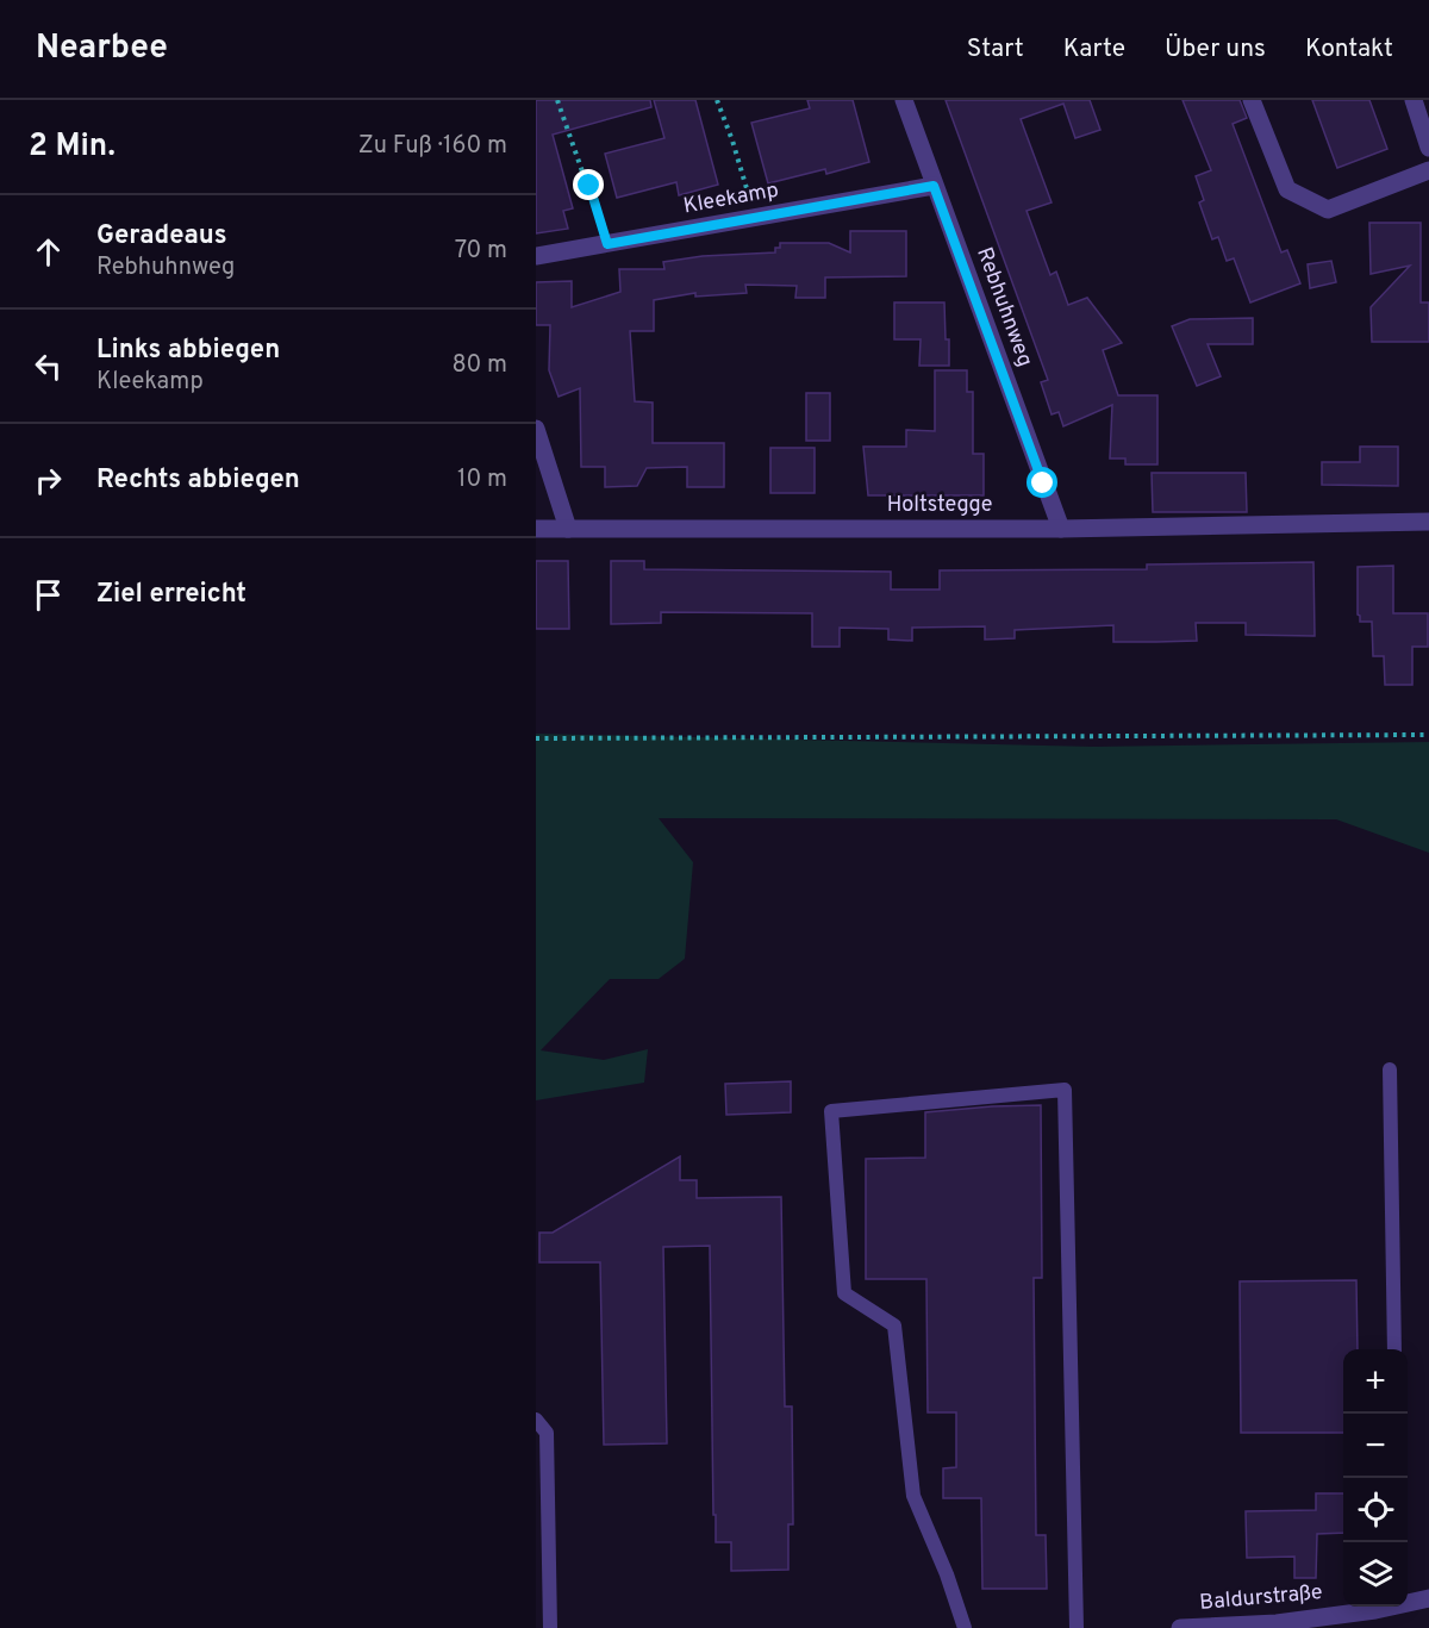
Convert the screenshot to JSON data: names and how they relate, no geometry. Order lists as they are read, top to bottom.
{
  "streets": {
    "street": [
      "Kleekamp",
      "Rebhuhnweg",
      "Holtstegge",
      "Baldurstraße"
    ]
  },
  "crossings": [
    ["Kleekamp", "Rebhuhnweg"],
    ["Rebhuhnweg", "Holtstegge"]
  ],
  "page": {
    "header": "Nearbee",
    "nav": [
      "Start",
      "Karte",
      "Über uns",
      "Kontakt"
    ],
    "heading": ["2 Min.", "Zu Fuß · 160 m"],
    "list": [
      ["Geradeaus", "Rebhuhnweg", "70 m"],
      ["Links abbiegen", "Kleekamp", "80 m"],
      ["Rechts abbiegen", "10 m"],
      "Ziel erreicht"
    ],
    "map_buttons": ["+", "−"]
  }
}
